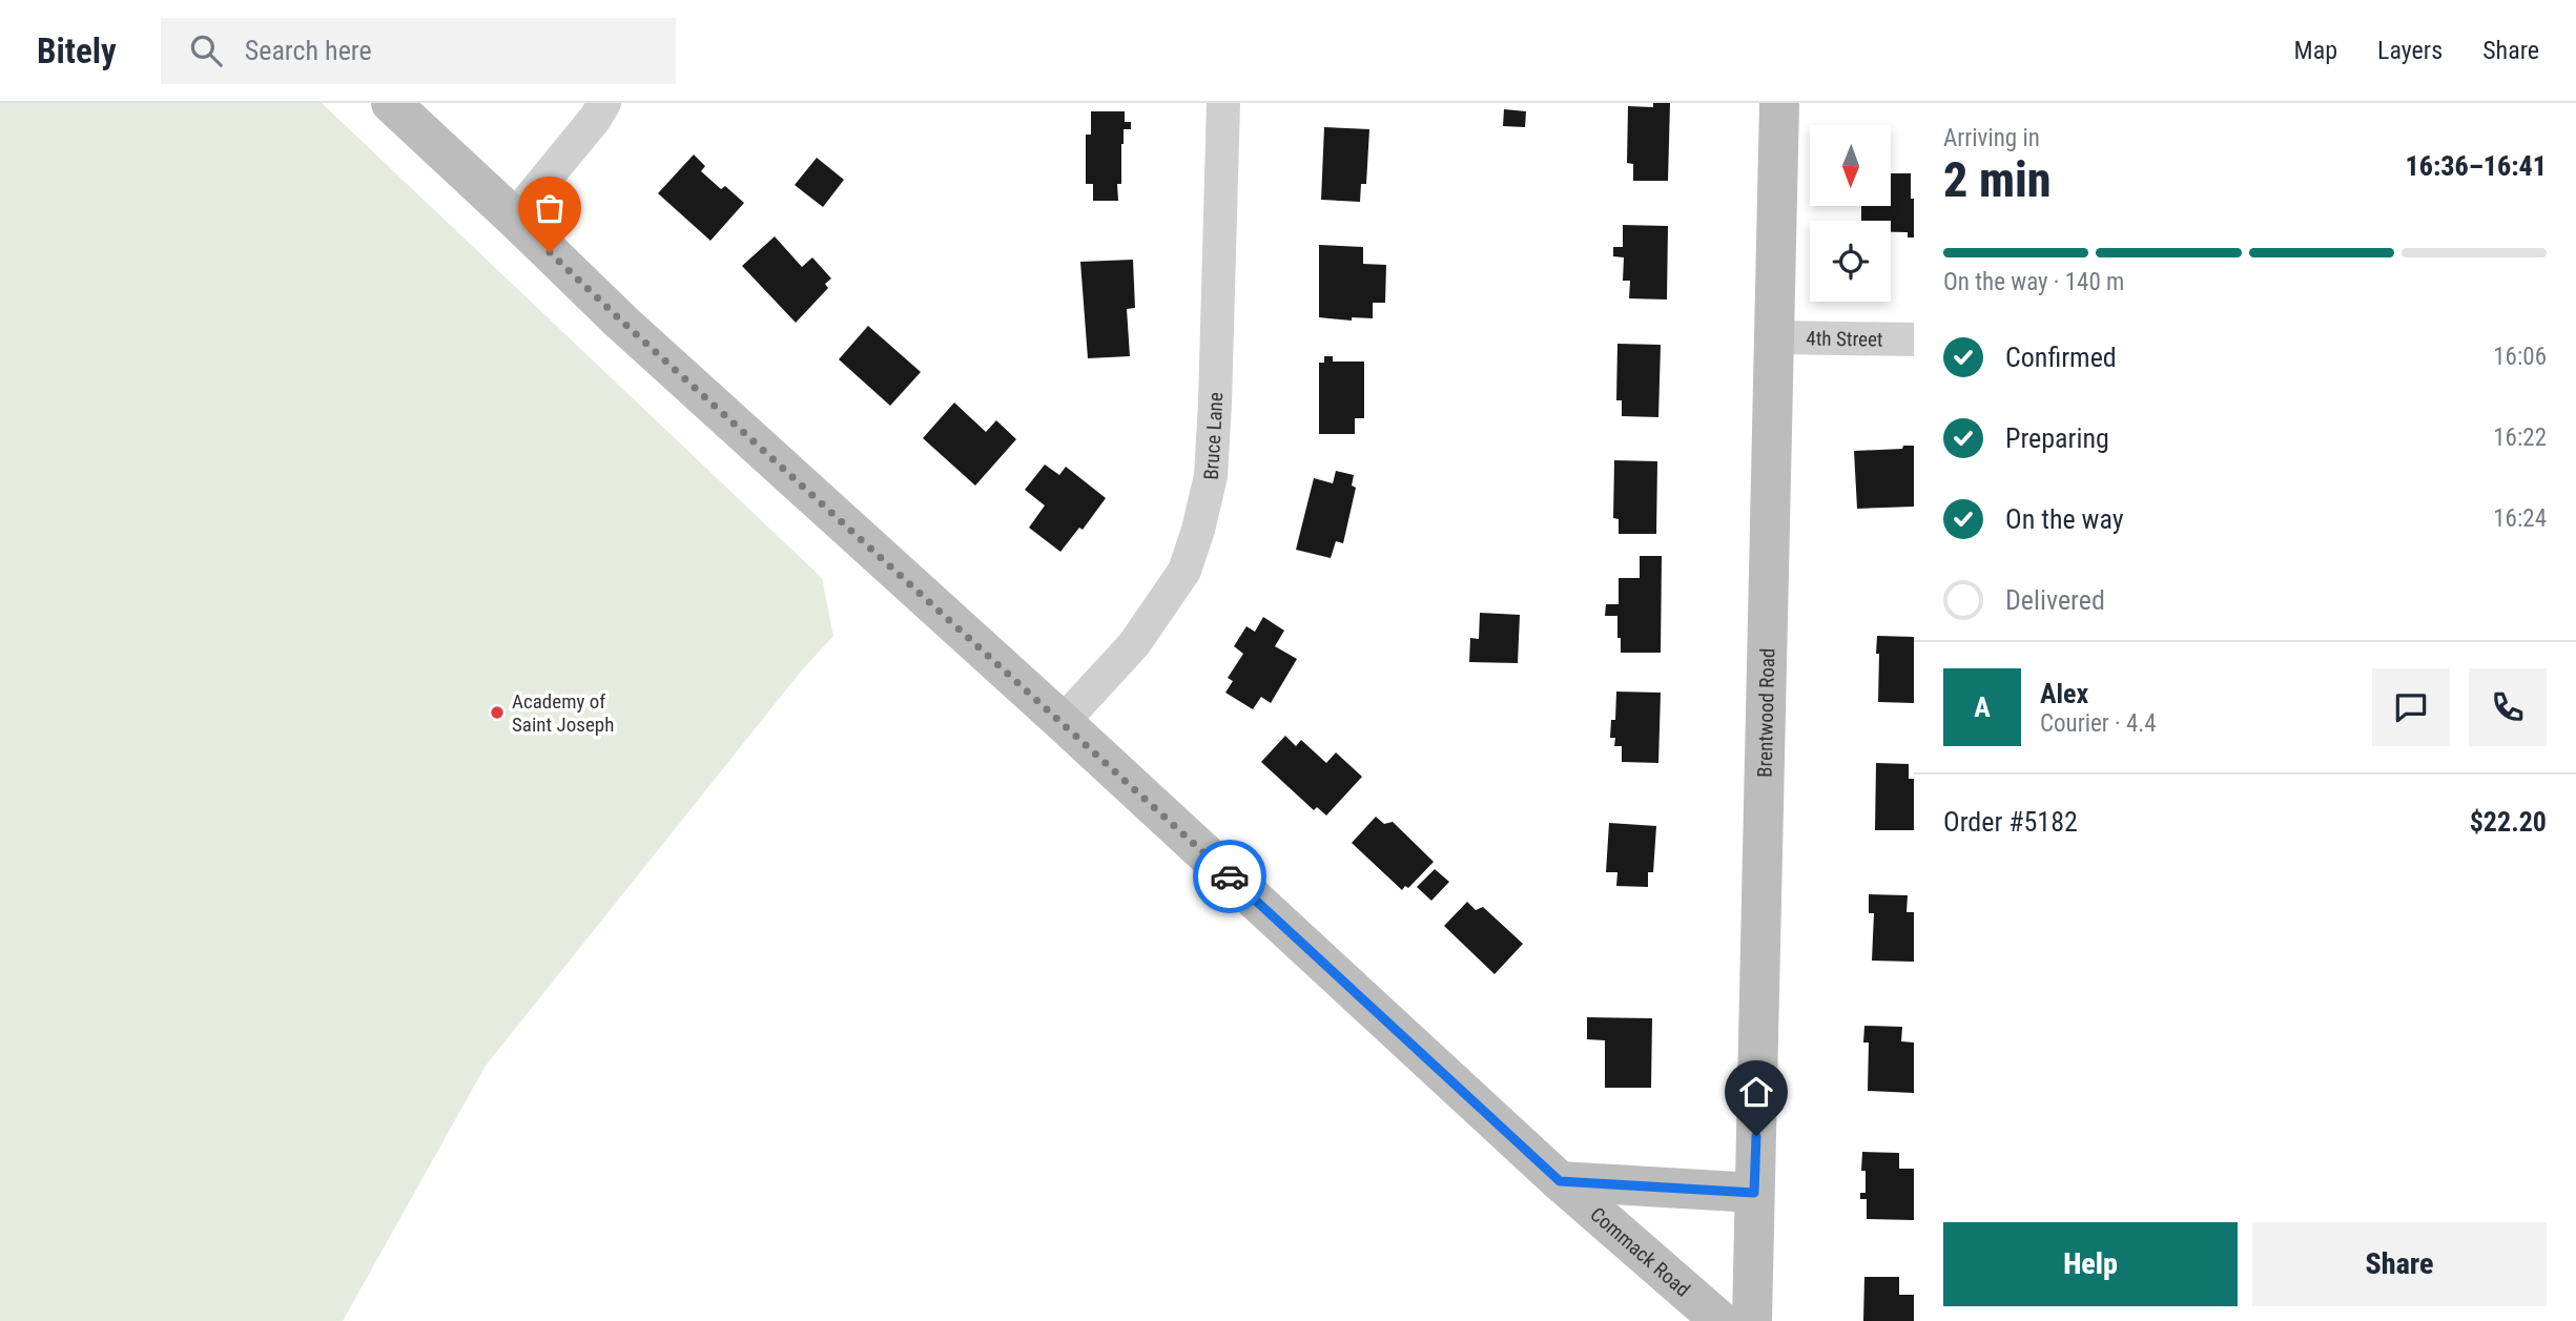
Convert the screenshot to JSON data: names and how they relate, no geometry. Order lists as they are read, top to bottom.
{
  "streets": {
    "street": [
      "4th Street",
      "Bruce Lane",
      "Brentwood Road",
      "Commack Road"
    ]
  },
  "crossings": [
    ["4th Street", "Brentwood Road"],
    ["Bruce Lane", "Commack Road"],
    ["Brentwood Road", "Commack Road"]
  ],
  "places": ["Academy of Saint Joseph"],
  "north": "bottom",
  "page": {
    "header": "Bitely",
    "search": "Search here",
    "nav": ["Map", "Layers", "Share"],
    "heading": ["2 min", "Arriving in", "16:36–16:41"],
    "panel": [
      "Alex",
      "Courier · 4.4",
      "Order #5182",
      "$22.20"
    ],
    "bar": "On the way · 140 m",
    "list": [
      ["Confirmed", "16:06"],
      ["Preparing", "16:22"],
      ["On the way", "16:24"],
      "Delivered"
    ],
    "round": "A",
    "buttons": ["Help", "Share"]
  }
}
